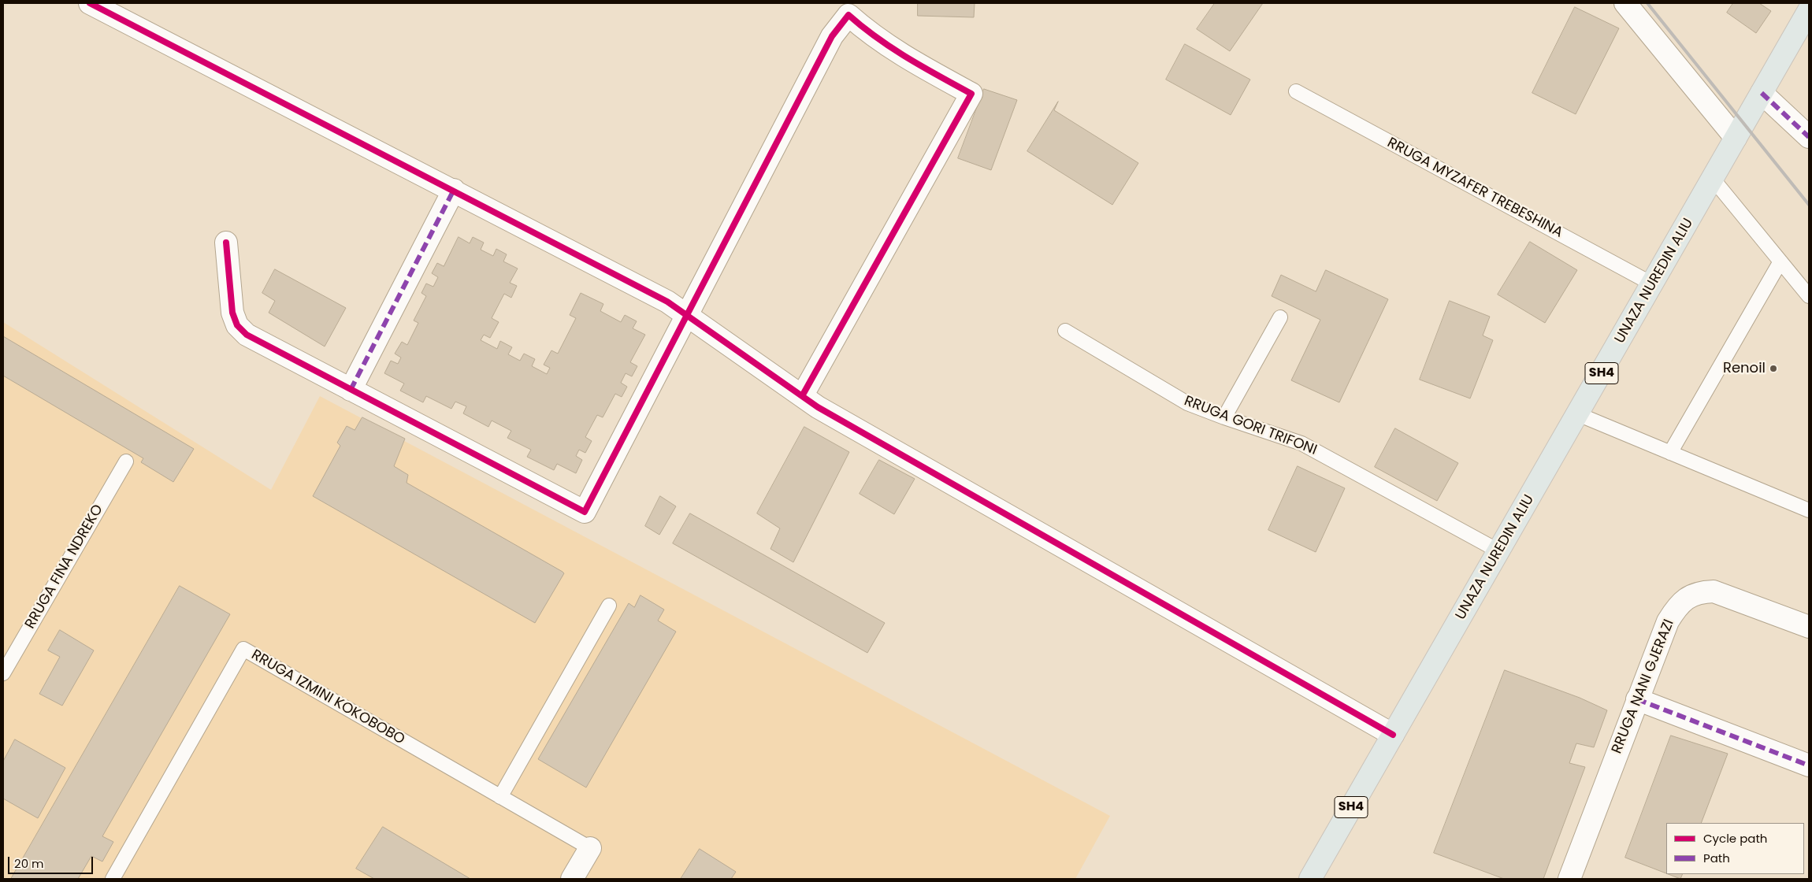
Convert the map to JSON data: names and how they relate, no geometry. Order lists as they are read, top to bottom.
{
  "streets": {
    "main road": ["UNAZA NUREDIN ALIU", "SH4"],
    "street": ["RRUGA NANI GJERAZI", "RRUGA IZMINI KOKOBOBO"],
    "lane": ["RRUGA MYZAFER TREBESHINA", "RRUGA GORI TRIFONI", "RRUGA FINA NDREKO"]
  },
  "crossings": [
    ["RRUGA MYZAFER TREBESHINA", "UNAZA NUREDIN ALIU"],
    ["UNAZA NUREDIN ALIU", "SH4"],
    ["UNAZA NUREDIN ALIU", "RRUGA GORI TRIFONI"]
  ],
  "places": ["Renoil"],
  "legend": ["Cycle path", "Path"],
  "scale_bar": "20 m"
}
